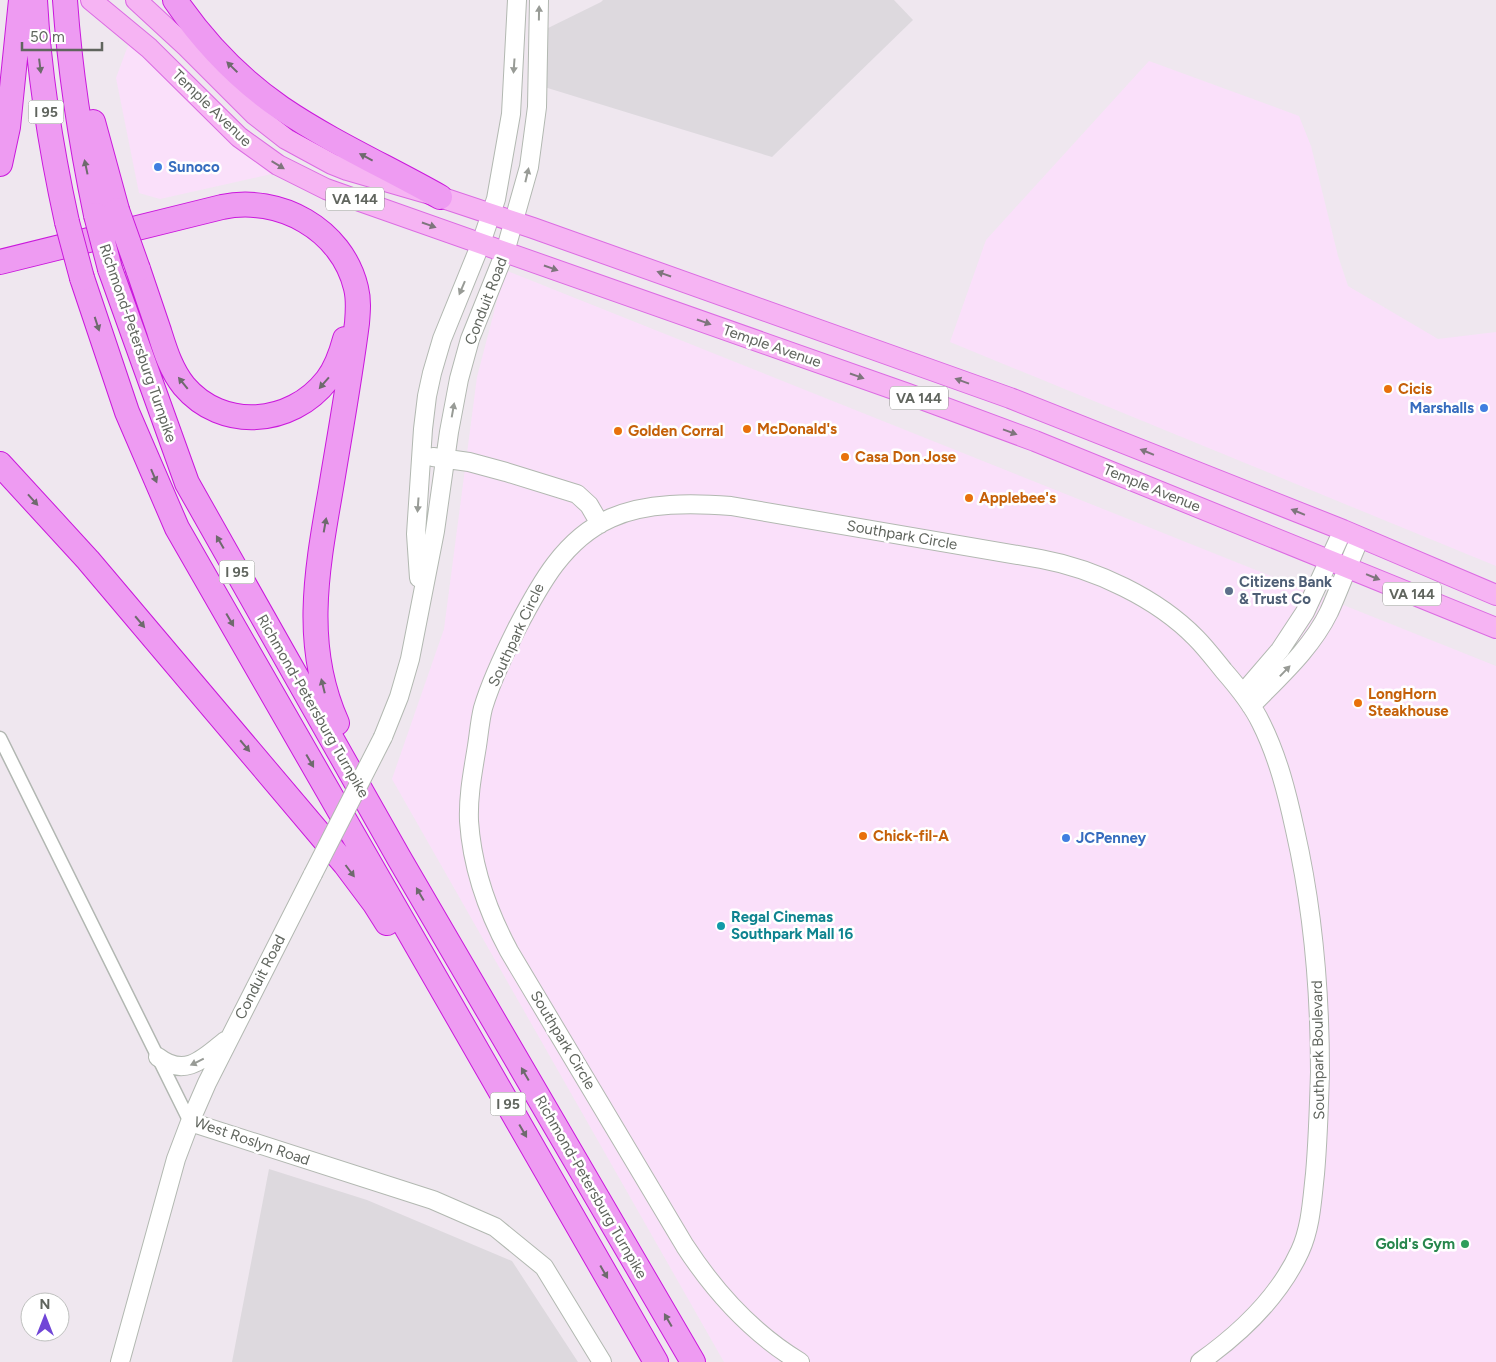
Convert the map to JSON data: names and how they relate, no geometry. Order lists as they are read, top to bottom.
{
  "streets": {
    "highway": ["I 95", "Richmond-Petersburg Turnpike"],
    "main road": ["Temple Avenue", "VA 144"],
    "street": [
      "Conduit Road",
      "Southpark Circle",
      "Southpark Boulevard",
      "West Roslyn Road"
    ]
  },
  "crossings": [
    ["Temple Avenue", "Conduit Road"],
    ["Temple Avenue", "Richmond-Petersburg Turnpike"],
    ["Conduit Road", "West Roslyn Road"],
    ["Southpark Circle", "Southpark Boulevard"]
  ],
  "places": [
    "Sunoco",
    "Cicis",
    "Marshalls",
    "McDonald's",
    "Golden Corral",
    "Casa Don Jose",
    "Applebee's",
    "Citizens Bank & Trust Co",
    "LongHorn Steakhouse",
    "Chick-fil-A",
    "JCPenney",
    "Regal Cinemas Southpark Mall 16",
    "Gold's Gym"
  ],
  "scale_bar": "50 m",
  "north": "top"
}
